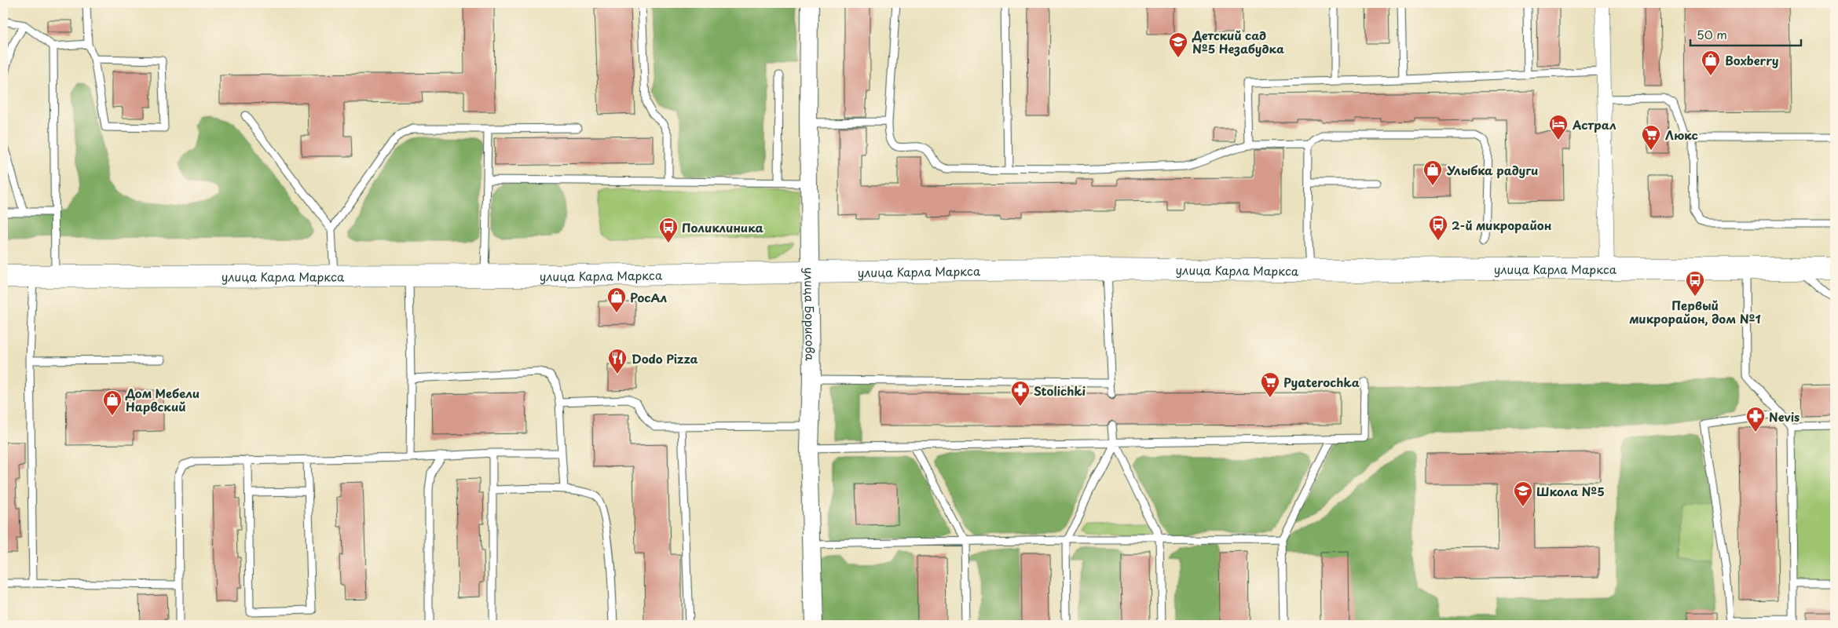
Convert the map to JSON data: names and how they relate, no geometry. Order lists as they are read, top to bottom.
{
  "streets": {
    "main road": ["улица Карла Маркса"],
    "street": ["улица Борисова"]
  },
  "crossings": [
    ["улица Карла Маркса", "улица Борисова"]
  ],
  "places": {
    "school or university": ["Детский сад №5 Незабудка", "Школа №5"],
    "shop": [
      "Boxberry",
      "Улыбка радуги",
      "РосАл",
      "Дом Мебели Нарвский"
    ],
    "hotel": ["Астрал"],
    "supermarket": ["Люкс", "Pyaterochka"],
    "bus stop": ["2-й микрорайон", "Поликлиника", "Первый микрорайон, дом №1"],
    "restaurant": ["Dodo Pizza"],
    "pharmacy": ["Stolichki", "Nevis"]
  },
  "scale_bar": "50 m"
}
